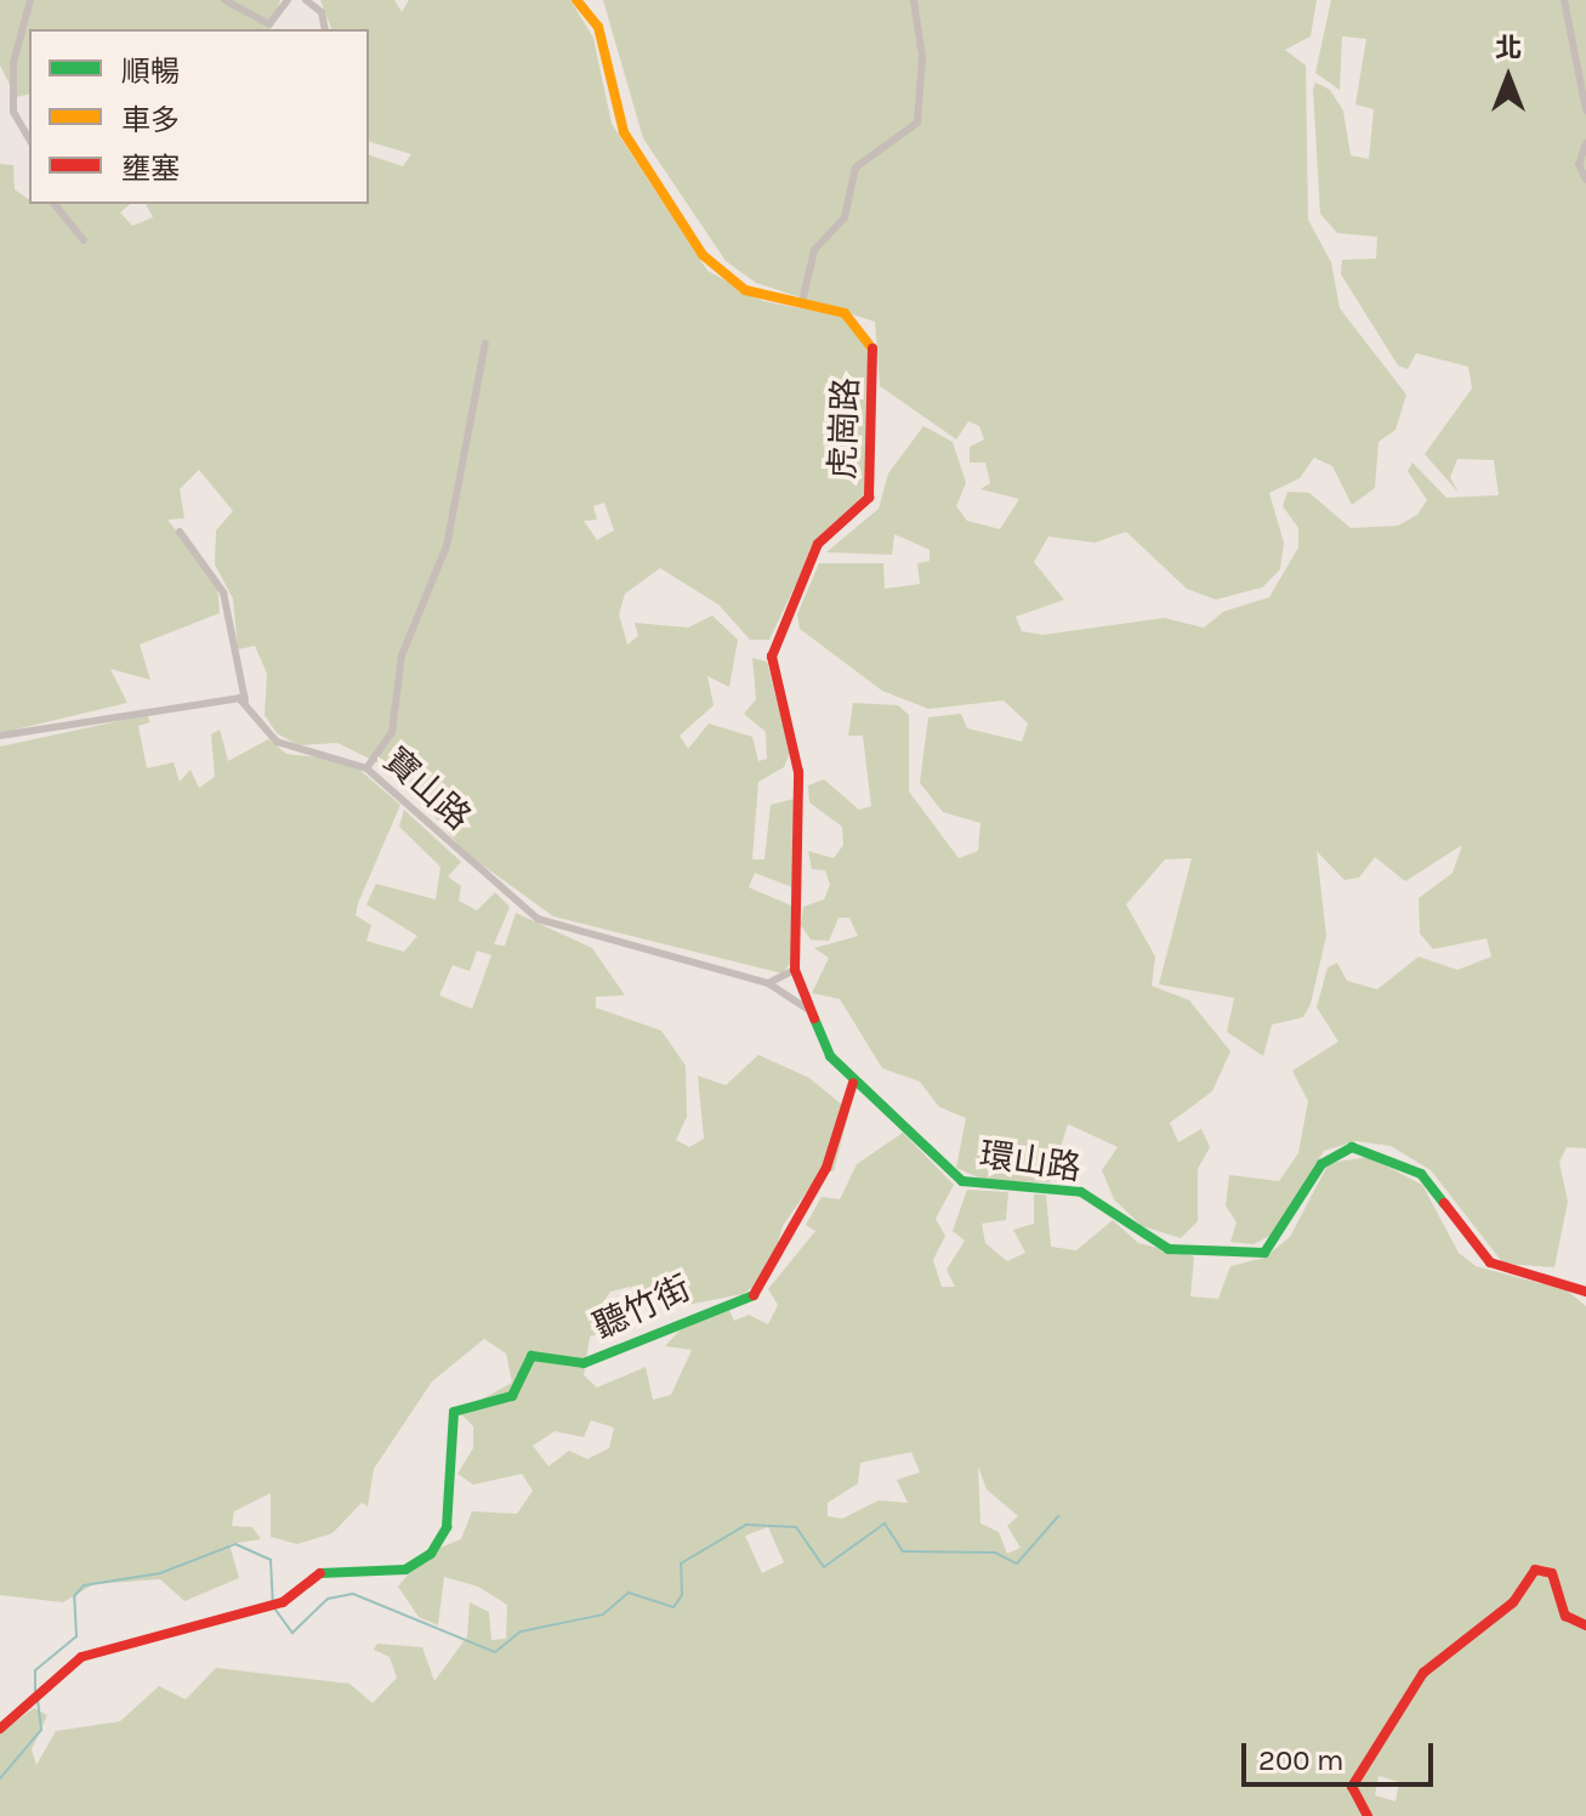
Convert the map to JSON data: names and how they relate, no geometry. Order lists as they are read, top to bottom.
{
  "streets": {
    "main road": ["虎崗路", "環山路", "聽竹街"],
    "street": ["寶山路"]
  },
  "crossings": [
    ["虎崗路", "環山路"],
    ["寶山路", "環山路"],
    ["環山路", "聽竹街"]
  ],
  "legend": ["順暢", "車多", "壅塞"],
  "scale_bar": "200 m",
  "north": "top"
}
